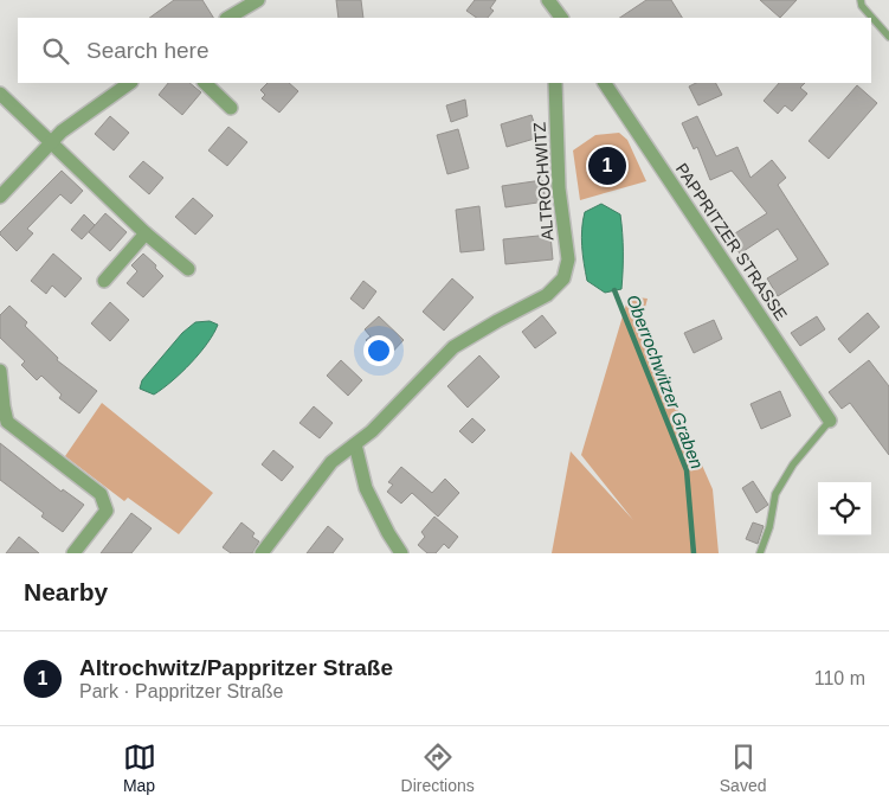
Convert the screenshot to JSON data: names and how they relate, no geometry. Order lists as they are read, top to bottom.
{
  "streets": {
    "street": ["ALTROCHWITZ", "PAPPRITZER STRASSE"]
  },
  "water": ["Oberrochwitzer Graben"],
  "page": {
    "search": "Search here",
    "pins": "1",
    "heading": "Nearby",
    "list": [
      {
        "mark": "1",
        "name": "Altrochwitz/Pappritzer Straße",
        "note": "Park · Pappritzer Straße",
        "value": "110 m"
      }
    ],
    "nav": ["Map", "Directions", "Saved"]
  }
}
